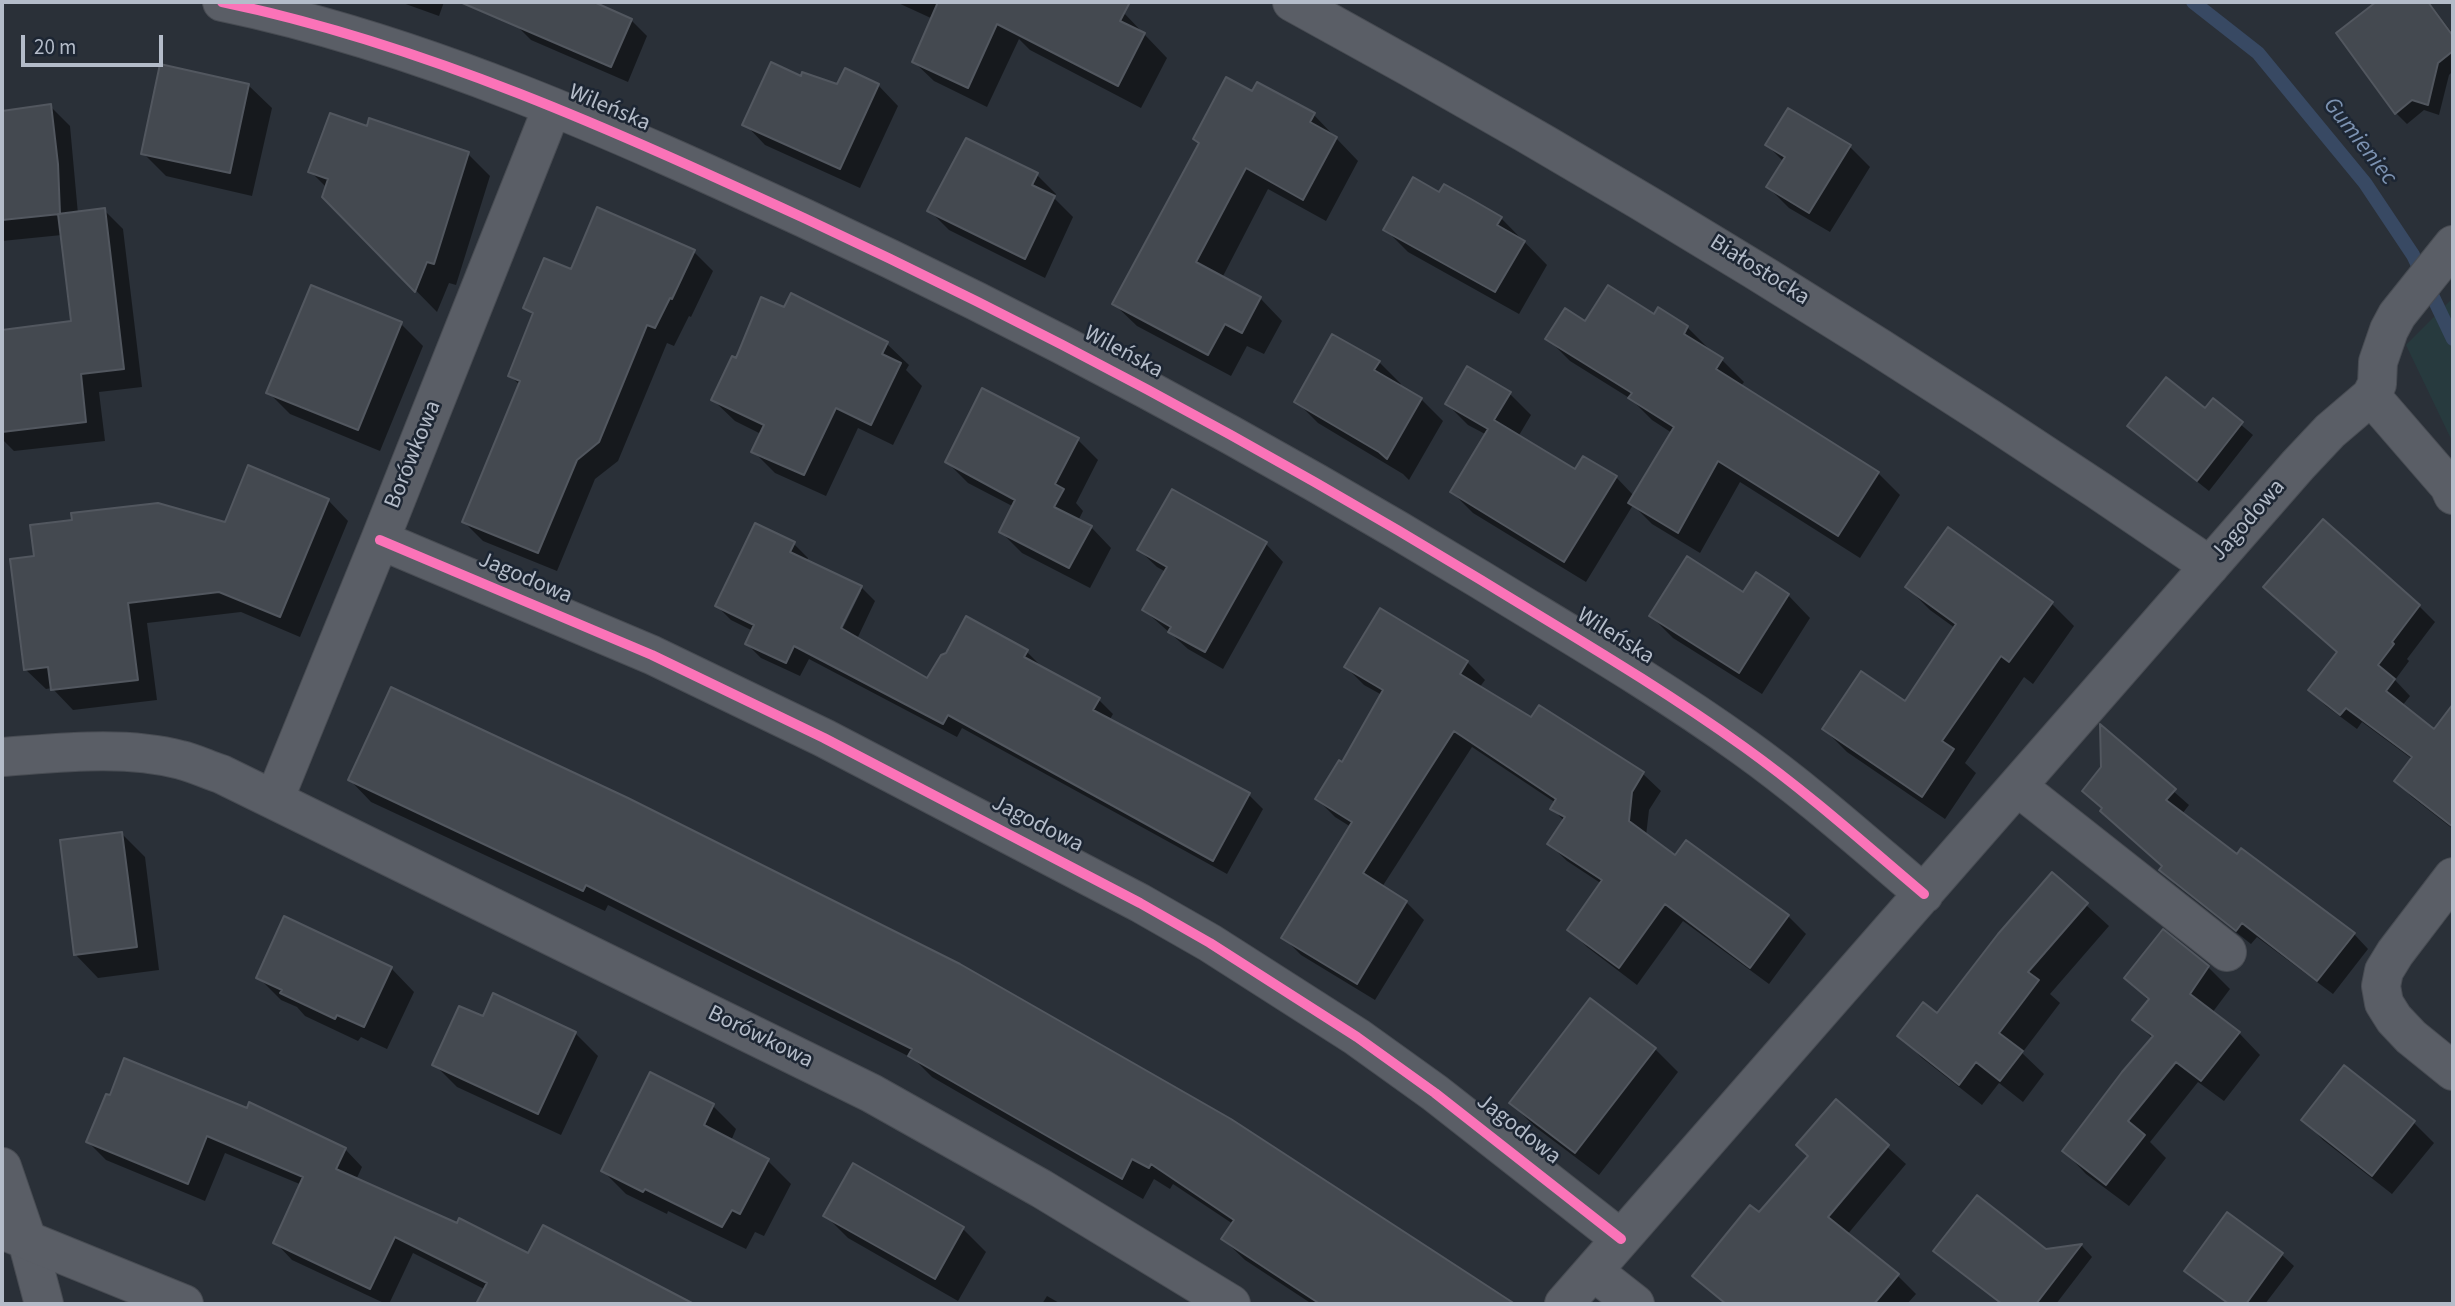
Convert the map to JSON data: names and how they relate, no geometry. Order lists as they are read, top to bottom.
{
  "streets": {
    "street": [
      "Wileńska",
      "Białostocka",
      "Borówkowa",
      "Jagodowa"
    ]
  },
  "crossings": [
    ["Wileńska", "Borówkowa"],
    ["Wileńska", "Jagodowa"],
    ["Białostocka", "Jagodowa"],
    ["Borówkowa", "Jagodowa"]
  ],
  "water": ["Gumieniec"],
  "scale_bar": "20 m"
}
